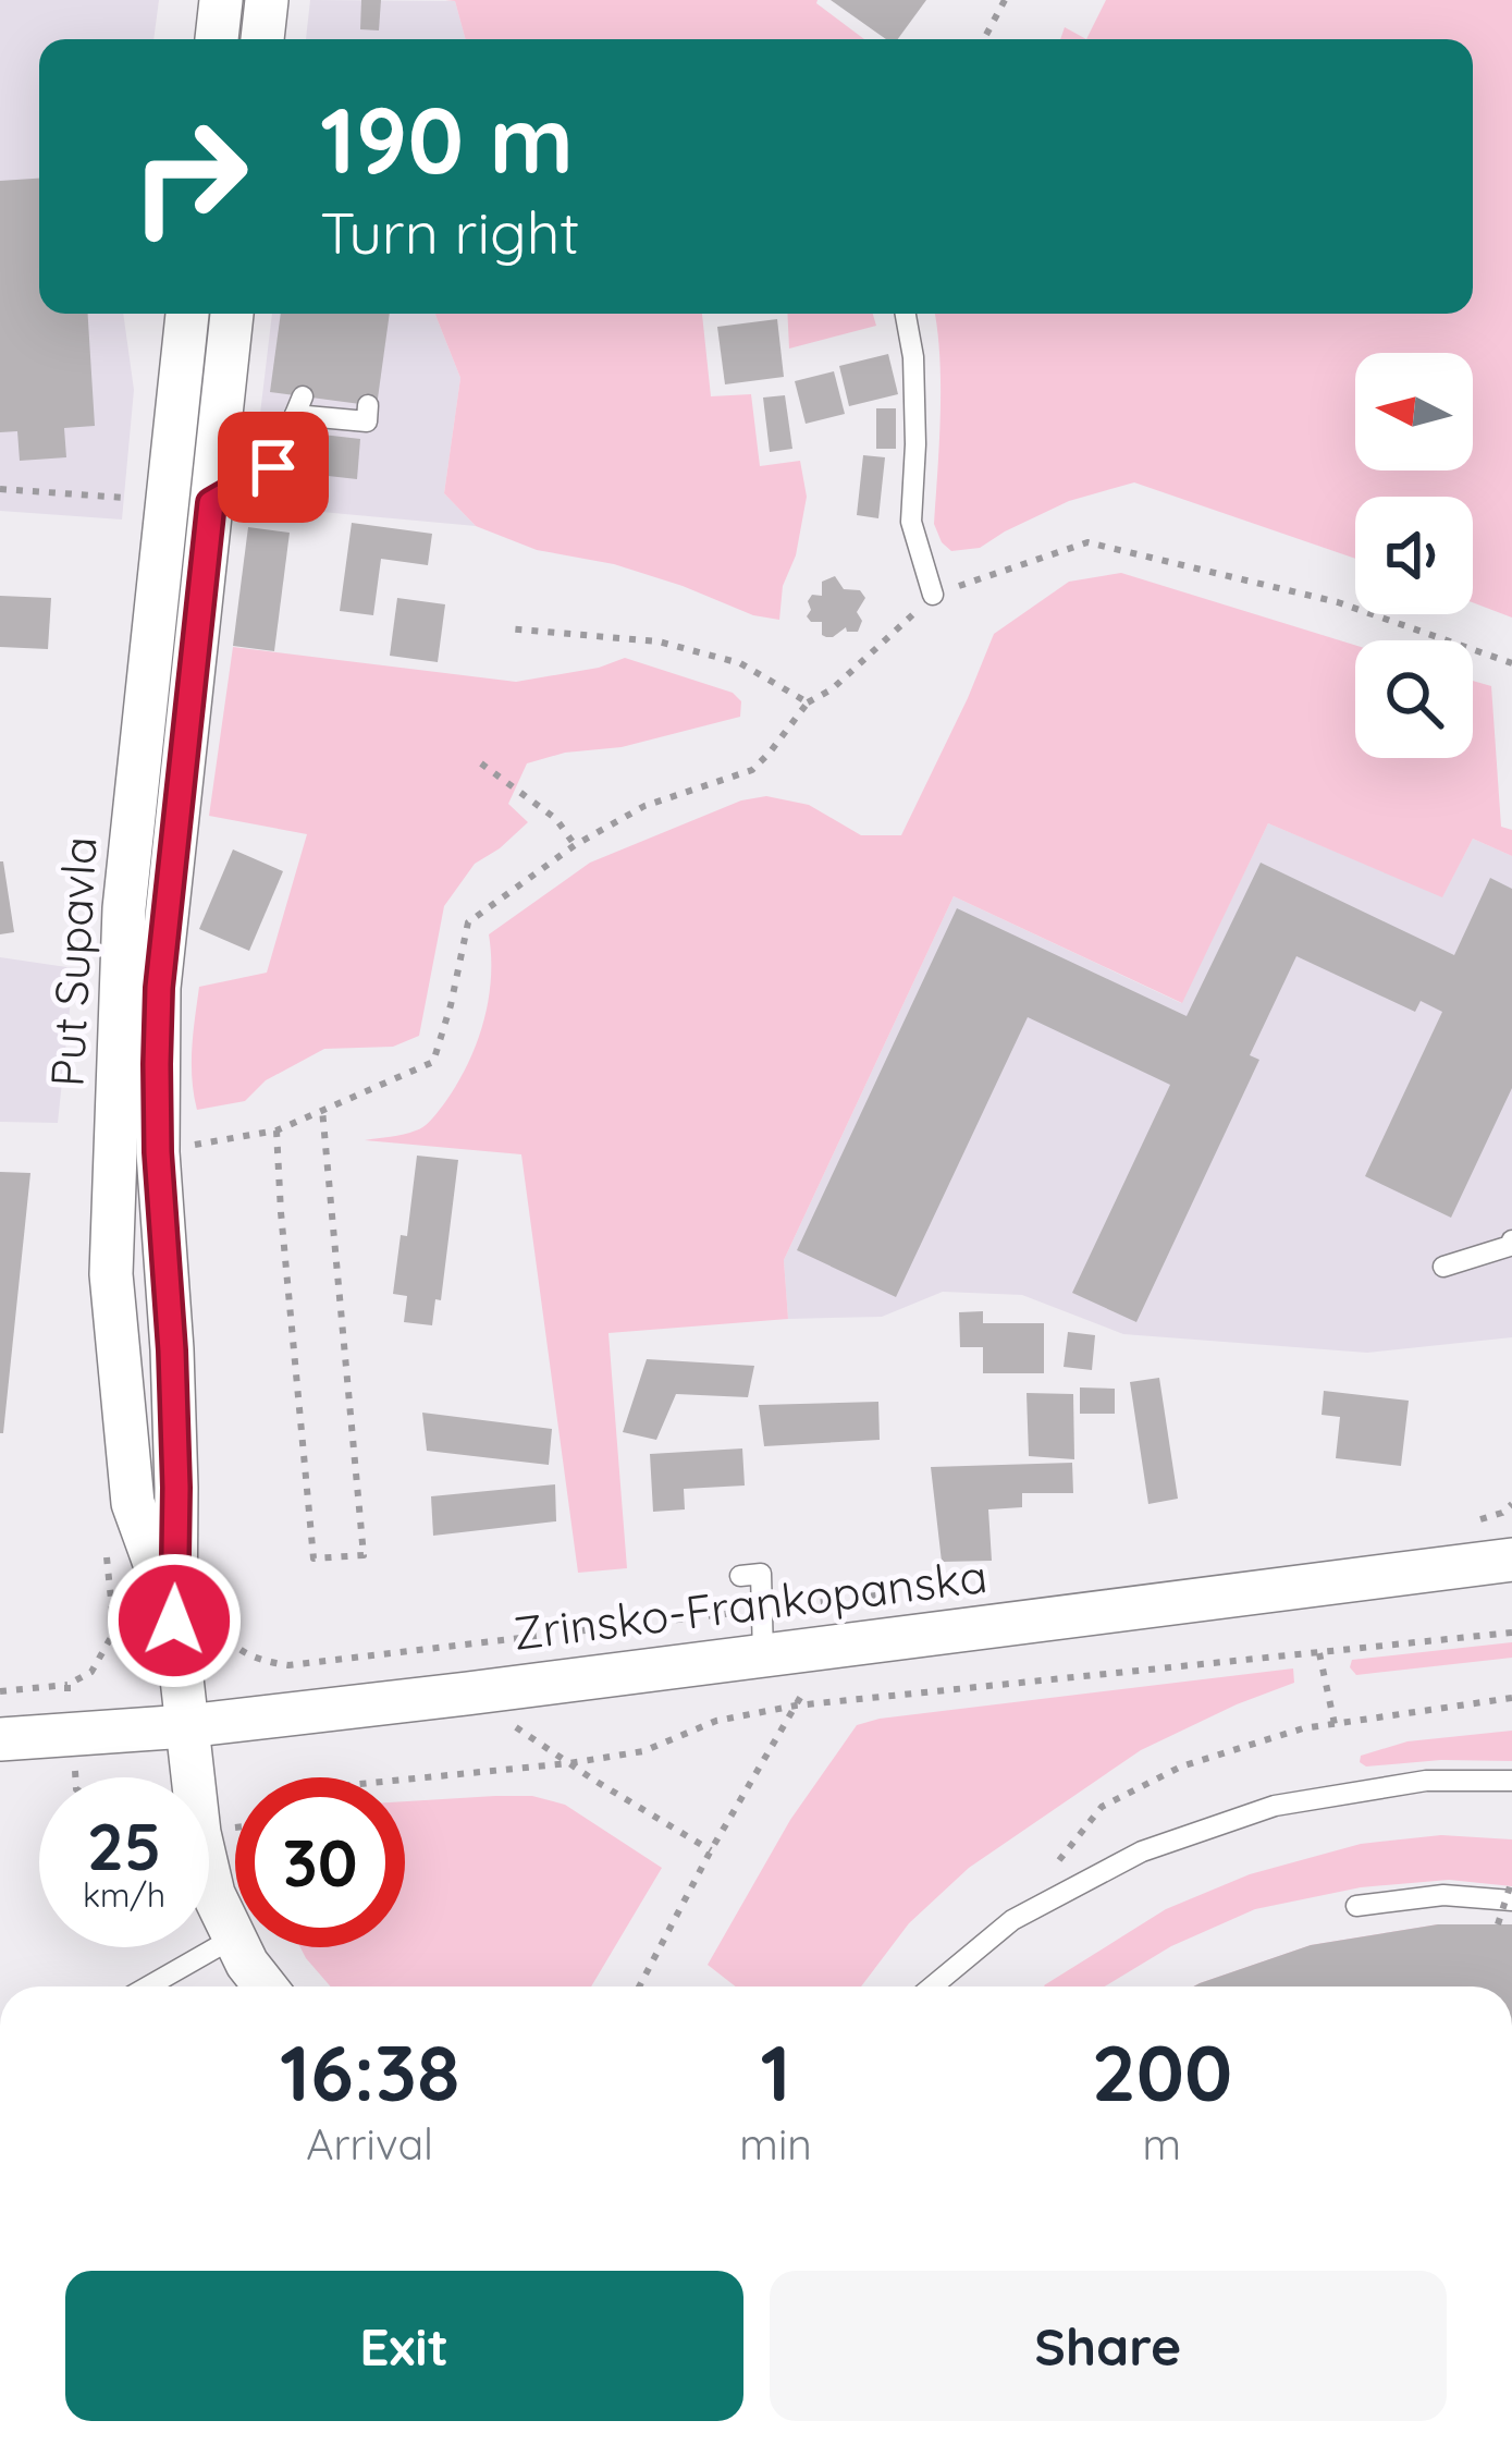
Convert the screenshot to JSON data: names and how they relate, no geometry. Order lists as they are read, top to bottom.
{
  "streets": {
    "street": ["Put Supavla", "Zrinsko-Frankopanska"]
  },
  "crossings": [
    ["Put Supavla", "Zrinsko-Frankopanska"]
  ],
  "north": "left",
  "page": {
    "turn": ["190 m", "Turn right"],
    "speed": "25 km/h",
    "limit": "30",
    "eta": [
      "16:38",
      "Arrival",
      "1",
      "min",
      "200",
      "m"
    ],
    "buttons": ["Exit", "Share"]
  }
}
